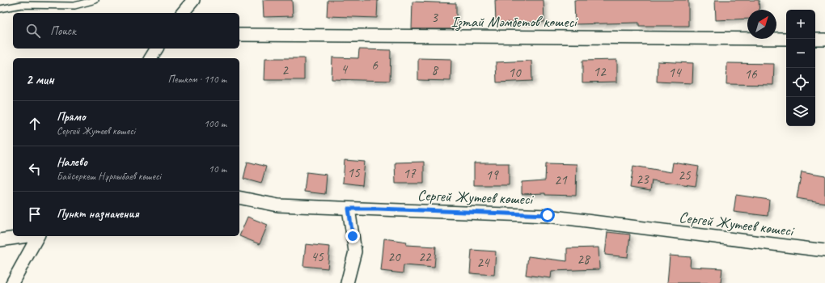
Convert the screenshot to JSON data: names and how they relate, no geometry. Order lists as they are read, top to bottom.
{
  "streets": {
    "street": ["Ізтай Мәмбетов көшесі", "Сергей Жутеев көшесі"]
  },
  "house_numbers": [
    "3",
    "6",
    "4",
    "2",
    "8",
    "12",
    "10",
    "14",
    "16",
    "15",
    "17",
    "19",
    "25",
    "23",
    "21",
    "45",
    "20",
    "22",
    "28",
    "24"
  ],
  "north": "top right",
  "page": {
    "map_buttons": ["+", "−"],
    "search": "Поиск",
    "heading": ["2 мин", "Пешком · 110 m"],
    "list": [
      ["Прямо", "Сергей Жутеев көшесі", "100 m"],
      ["Налево", "Байсеркеш Нұрлыбаев көшесі", "10 m"],
      "Пункт назначения"
    ]
  }
}
